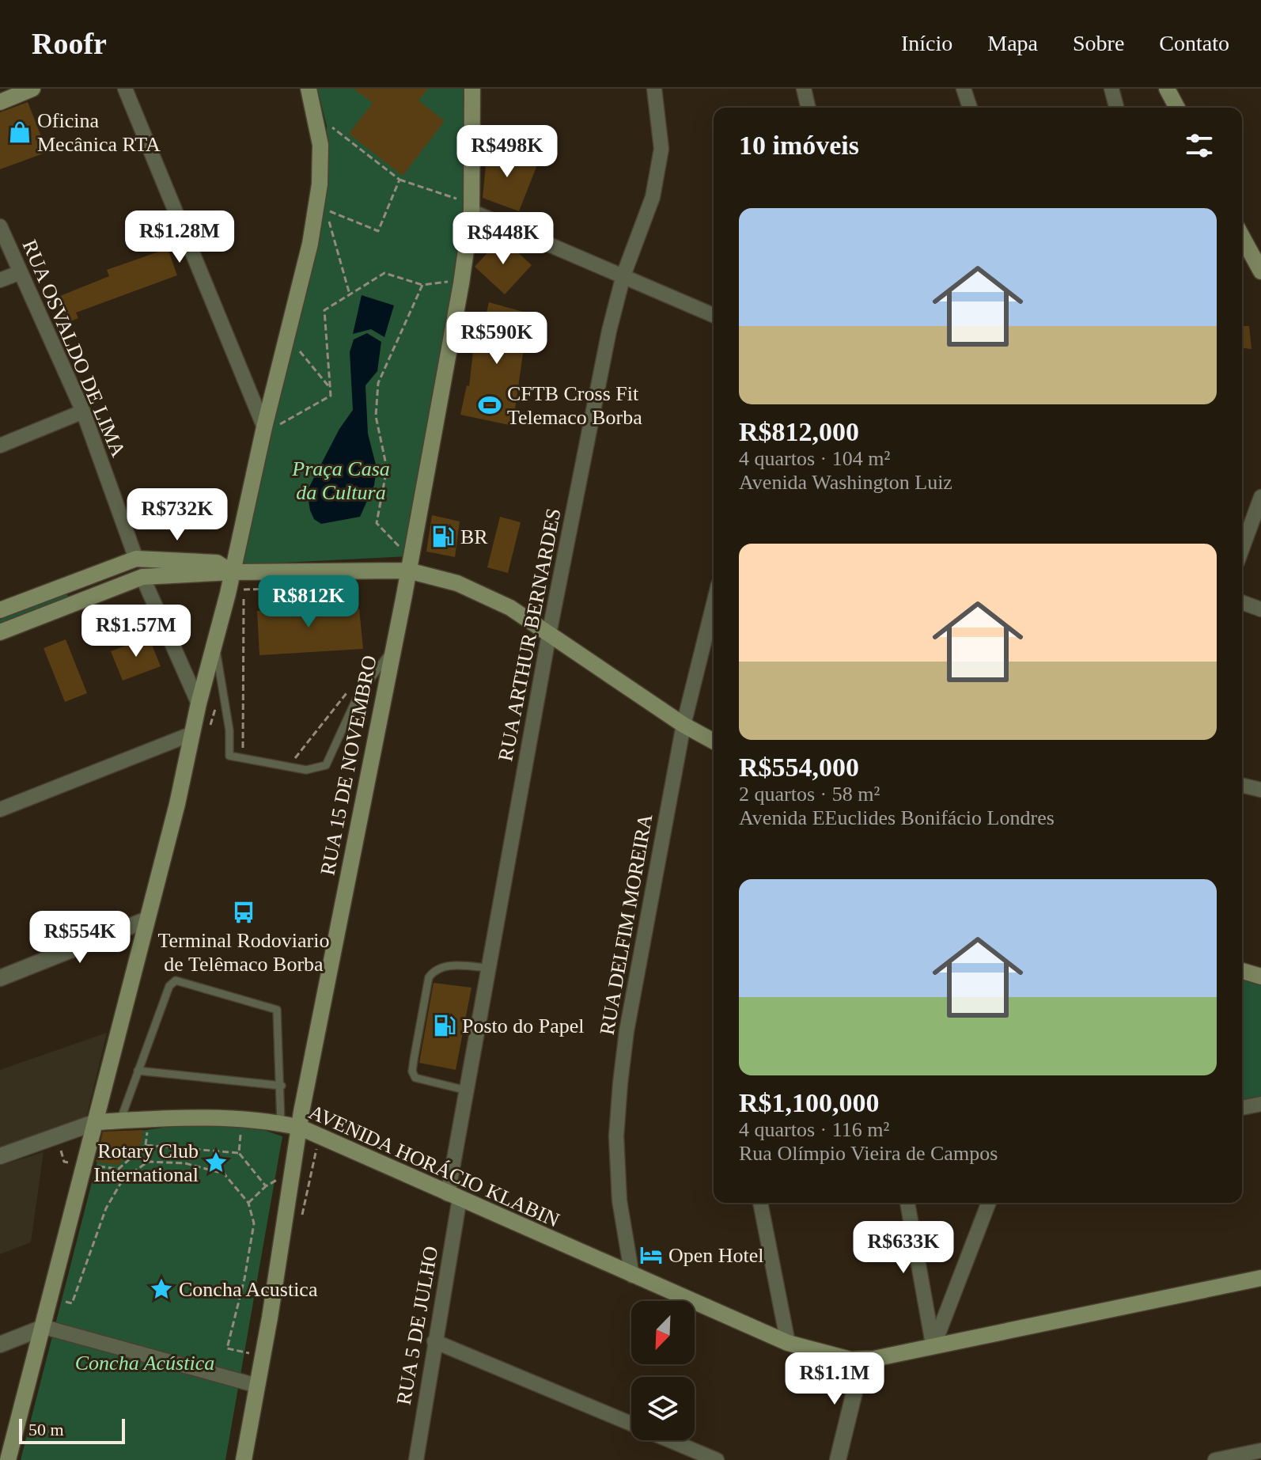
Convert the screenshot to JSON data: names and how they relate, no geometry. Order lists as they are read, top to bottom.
{
  "streets": {
    "main road": ["RUA 15 DE NOVEMBRO", "AVENIDA HORÁCIO KLABIN"],
    "street": [
      "RUA OSVALDO DE LIMA",
      "RUA ARTHUR BERNARDES",
      "RUA DELFIM MOREIRA",
      "RUA 5 DE JULHO"
    ]
  },
  "crossings": [
    ["RUA ARTHUR BERNARDES", "AVENIDA HORÁCIO KLABIN"],
    ["RUA ARTHUR BERNARDES", "RUA 5 DE JULHO"],
    ["RUA 15 DE NOVEMBRO", "AVENIDA HORÁCIO KLABIN"],
    ["RUA DELFIM MOREIRA", "AVENIDA HORÁCIO KLABIN"],
    ["AVENIDA HORÁCIO KLABIN", "RUA 5 DE JULHO"]
  ],
  "parks": ["Praça Casa da Cultura", "Concha Acústica"],
  "places": {
    "shop": ["Oficina Mecânica RTA"],
    "sports": ["CFTB Cross Fit Telemaco Borba"],
    "fuel station": ["BR", "Posto do Papel"],
    "bus stop": ["Terminal Rodoviario de Telêmaco Borba"],
    "place": ["Rotary Club International", "Concha Acustica"],
    "hotel": ["Open Hotel"]
  },
  "scale_bar": "50 m",
  "north": "bottom left",
  "page": {
    "header": "Roofr",
    "nav": [
      "Início",
      "Mapa",
      "Sobre",
      "Contato"
    ],
    "heading": "10 imóveis",
    "price": [
      "R$498K",
      "R$1.28M",
      "R$448K",
      "R$590K",
      "R$732K",
      "R$812K",
      "R$1.57M",
      "R$554K",
      "R$633K",
      "R$1.1M"
    ],
    "list": [
      {
        "name": "R$812,000",
        "note": "4 quartos · 104 m² · Avenida Washington Luiz"
      },
      {
        "name": "R$554,000",
        "note": "2 quartos · 58 m² · Avenida EEuclides Bonifácio Londres"
      },
      {
        "name": "R$1,100,000",
        "note": "4 quartos · 116 m² · Rua Olímpio Vieira de Campos"
      }
    ],
    "scale": "50 m"
  }
}
